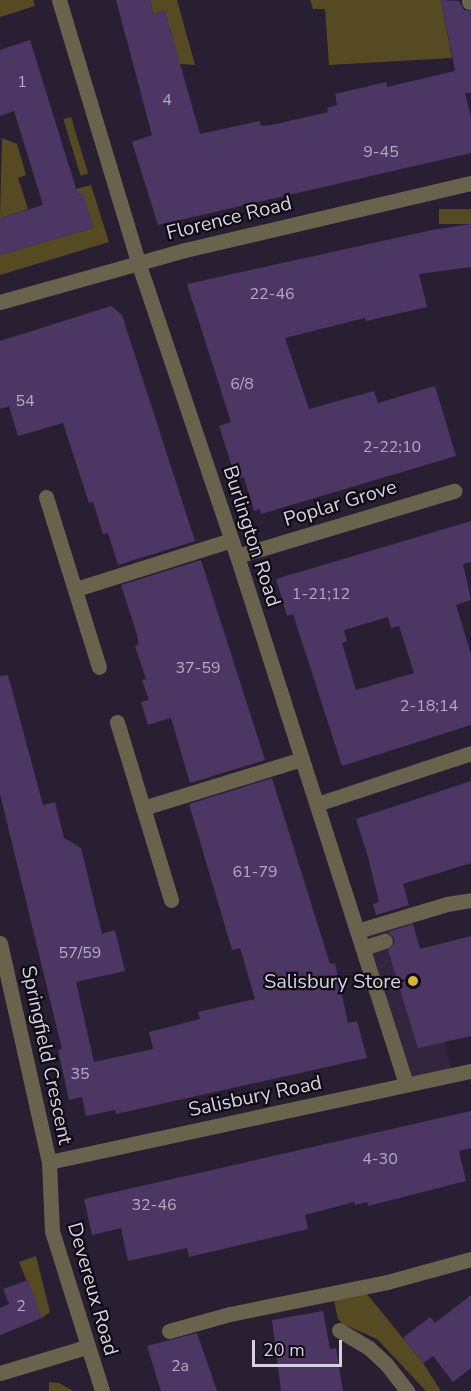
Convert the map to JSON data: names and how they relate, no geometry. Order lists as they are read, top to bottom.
{
  "streets": {
    "street": [
      "Florence Road",
      "Poplar Grove",
      "Burlington Road",
      "Springfield Crescent",
      "Salisbury Road",
      "Devereux Road"
    ]
  },
  "crossings": [
    ["Florence Road", "Burlington Road"],
    ["Poplar Grove", "Burlington Road"],
    ["Burlington Road", "Salisbury Road"],
    ["Springfield Crescent", "Salisbury Road"],
    ["Springfield Crescent", "Devereux Road"],
    ["Salisbury Road", "Devereux Road"]
  ],
  "places": ["Salisbury Store"],
  "house_numbers": [
    "1",
    "4",
    "9-45",
    "22-46",
    "6/8",
    "54",
    "2-22;10",
    "1-21;12",
    "37-59",
    "2-18;14",
    "61-79",
    "57/59",
    "35",
    "4-30",
    "32-46",
    "2",
    "2a"
  ],
  "scale_bar": "20 m"
}
